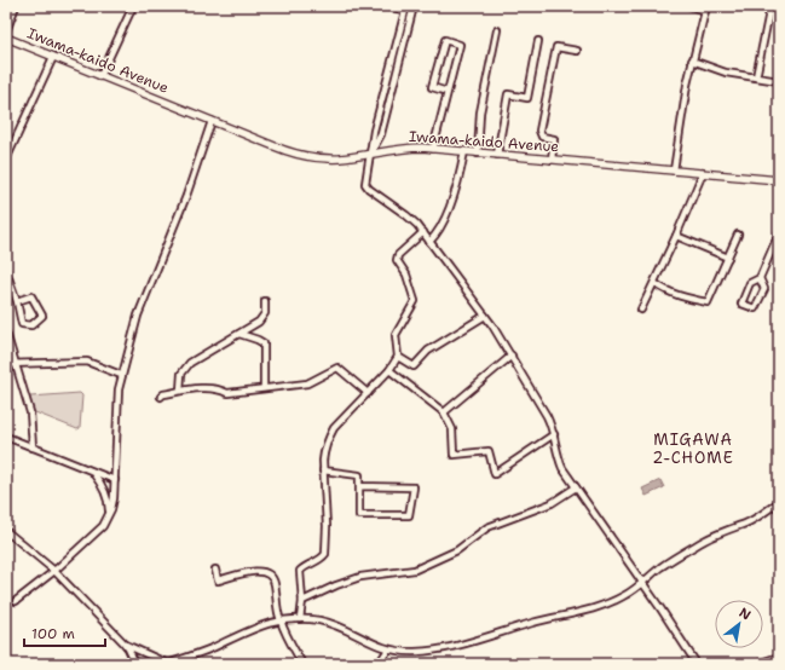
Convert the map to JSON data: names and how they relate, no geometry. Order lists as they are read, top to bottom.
{
  "streets": {
    "main road": ["Iwama-kaido Avenue"]
  },
  "districts": ["MIGAWA 2-CHOME"],
  "scale_bar": "100 m",
  "north": "top right"
}
